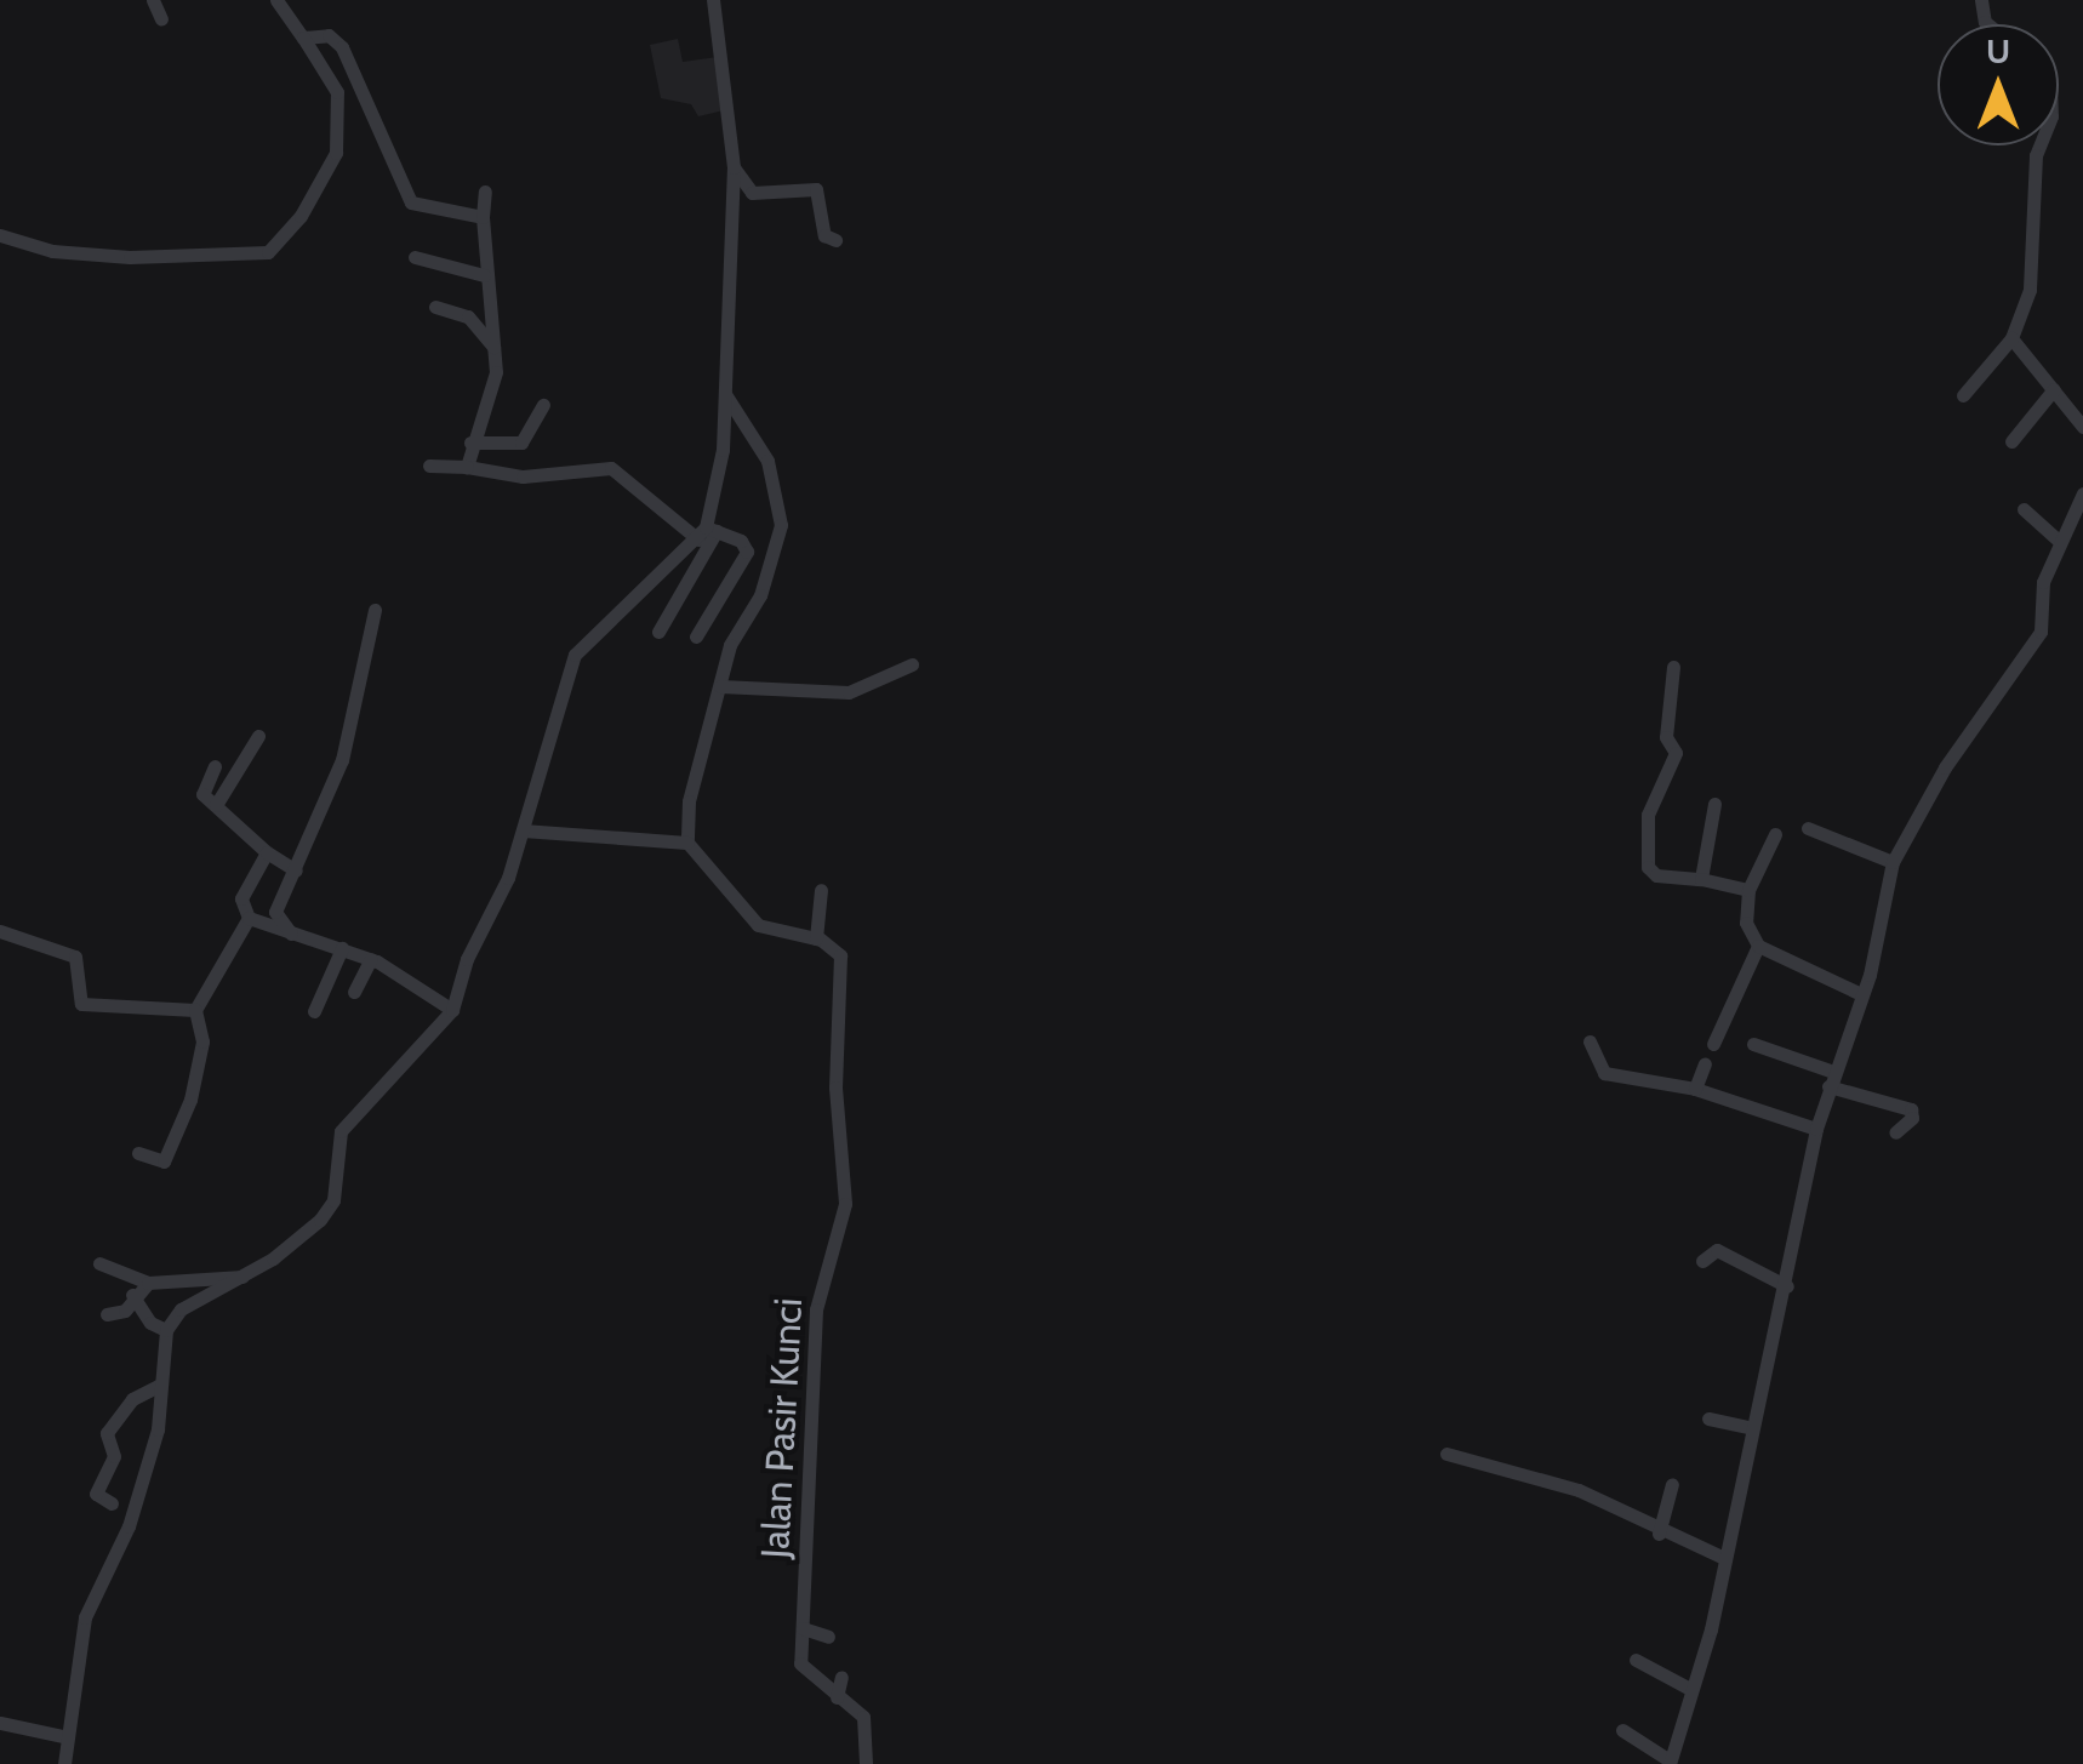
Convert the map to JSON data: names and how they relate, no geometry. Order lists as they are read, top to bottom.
{
  "streets": {
    "street": ["Jalan Pasir Kunci"]
  },
  "north": "top"
}
